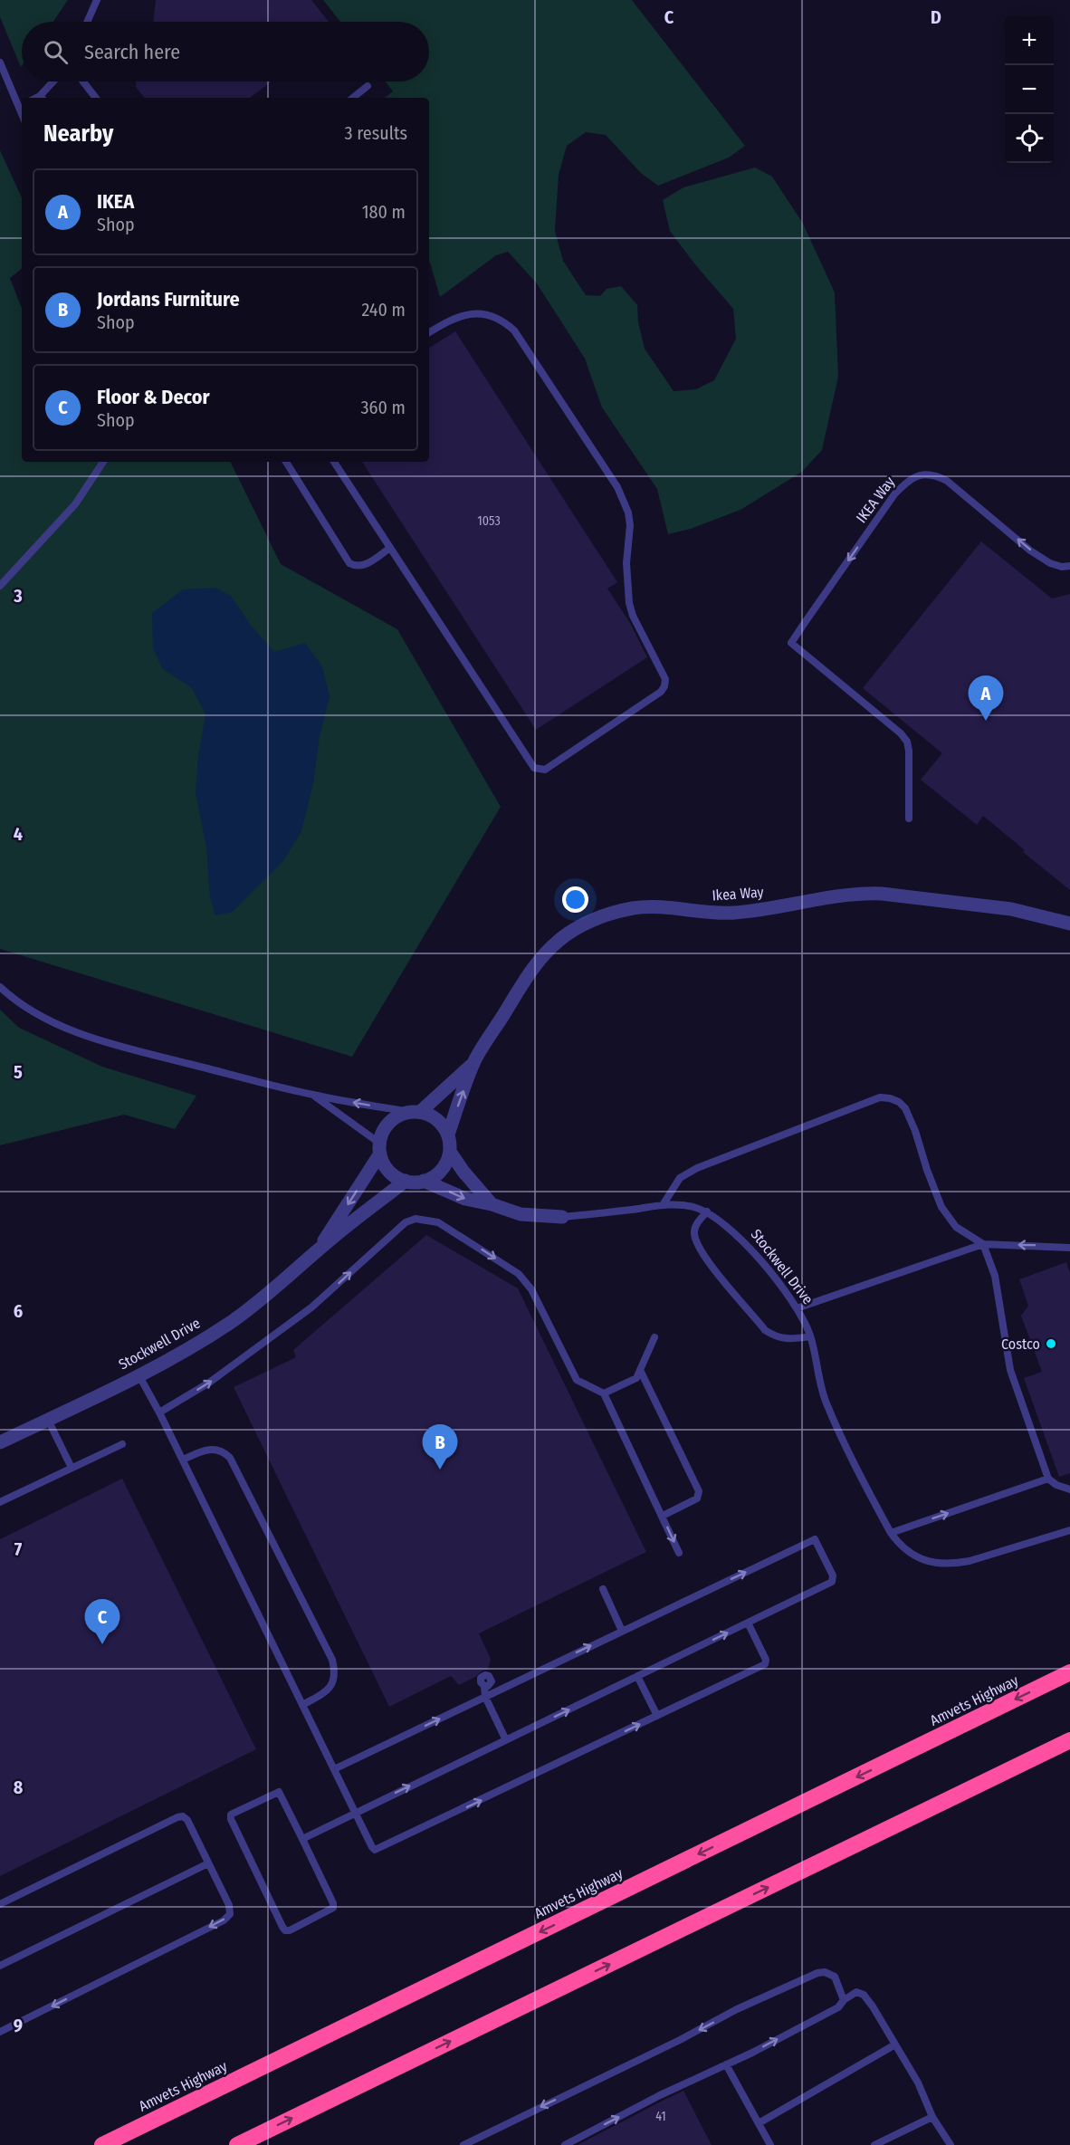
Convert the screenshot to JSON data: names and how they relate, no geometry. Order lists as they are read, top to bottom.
{
  "streets": {
    "highway": ["Amvets Highway"],
    "street": ["Ikea Way", "Stockwell Drive"],
    "lane": ["IKEA Way"]
  },
  "crossings": [
    ["Ikea Way", "Stockwell Drive"]
  ],
  "places": ["Costco"],
  "house_numbers": ["1053", "41"],
  "page": {
    "map_buttons": ["+", "−"],
    "search": "Search here",
    "heading": ["Nearby", "3 results"],
    "list": [
      {
        "mark": "A",
        "name": "IKEA",
        "note": "Shop",
        "value": "180 m"
      },
      {
        "mark": "B",
        "name": "Jordans Furniture",
        "note": "Shop",
        "value": "240 m"
      },
      {
        "mark": "C",
        "name": "Floor & Decor",
        "note": "Shop",
        "value": "360 m"
      }
    ],
    "pins": ["A", "B", "C"]
  },
  "grid": {
    "columns": ["C", "D"],
    "rows": [
      "3",
      "4",
      "5",
      "6",
      "7",
      "8",
      "9"
    ]
  }
}
